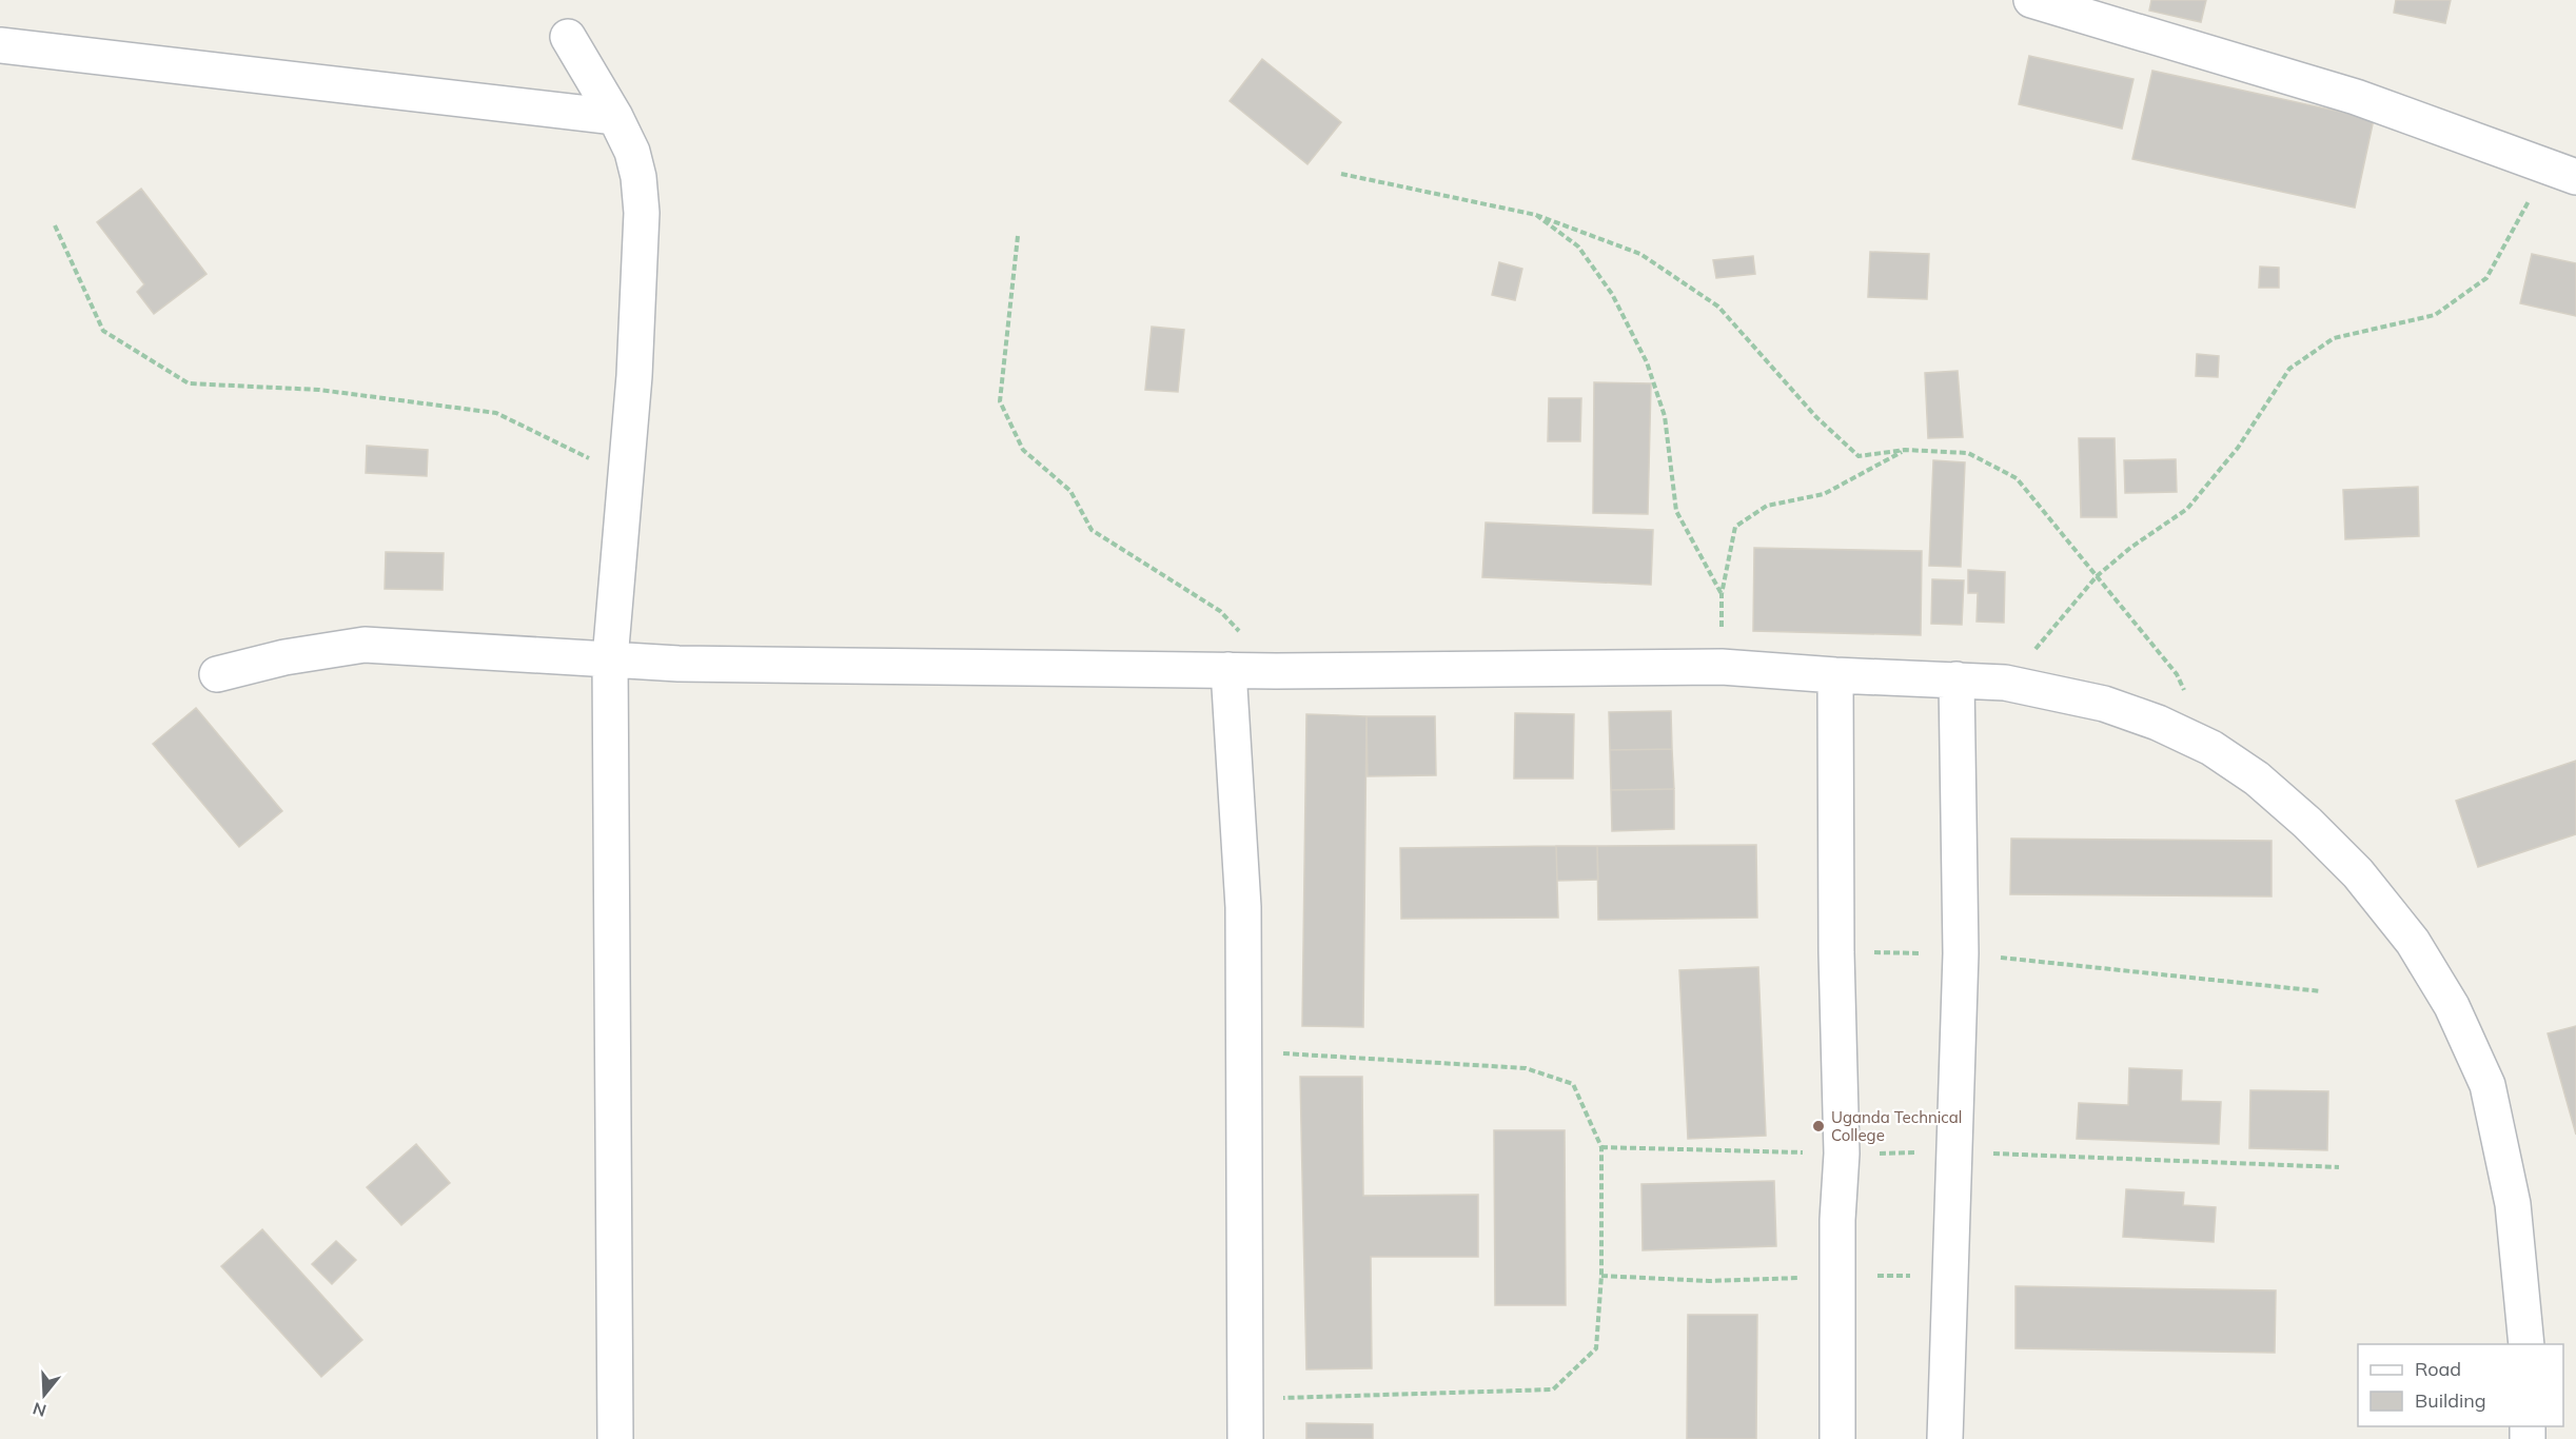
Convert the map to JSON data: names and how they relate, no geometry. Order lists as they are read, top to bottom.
{
  "places": ["Uganda Technical College"],
  "legend": ["Road", "Building"],
  "north": "bottom"
}
